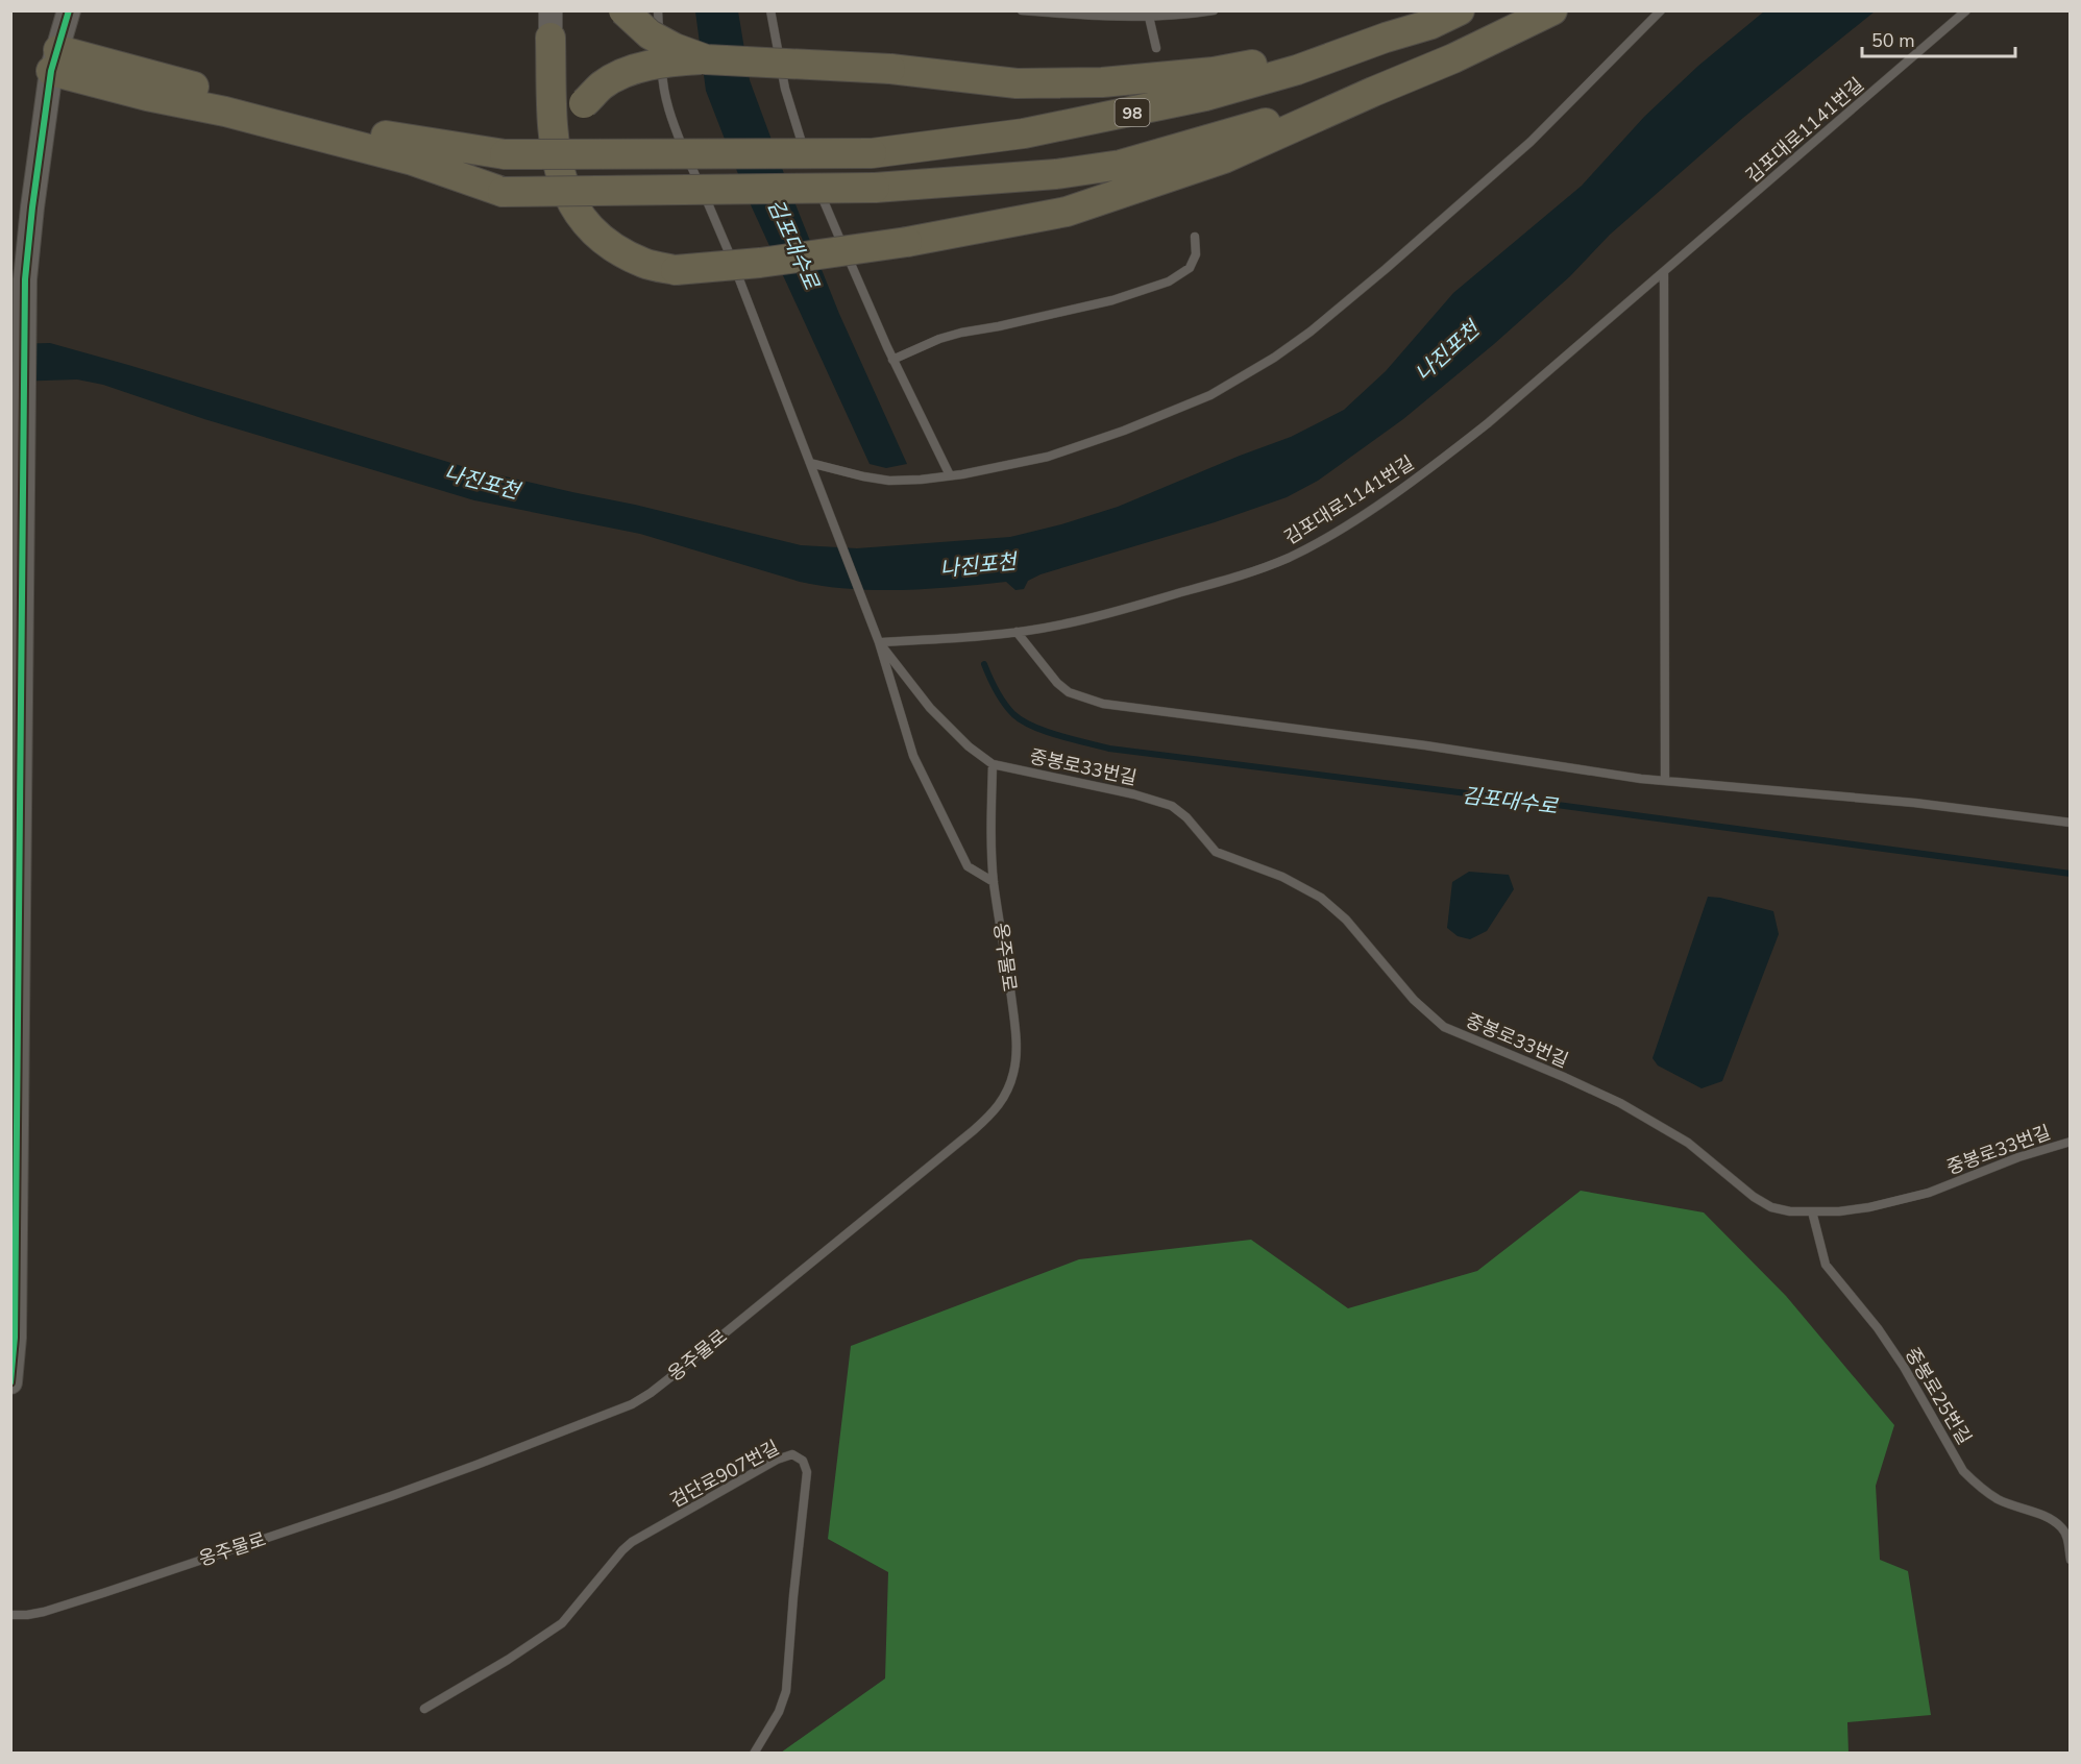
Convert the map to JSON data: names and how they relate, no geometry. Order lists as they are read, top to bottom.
{
  "streets": {
    "highway": ["98"],
    "lane": [
      "김포대로1141번길",
      "중봉로33번길",
      "옹주물로",
      "중봉로25번길",
      "검단로907번길"
    ]
  },
  "crossings": [
    ["중봉로33번길", "옹주물로"],
    ["중봉로33번길", "중봉로25번길"]
  ],
  "water": ["김포대수로", "나진포천"],
  "scale_bar": "50 m"
}
